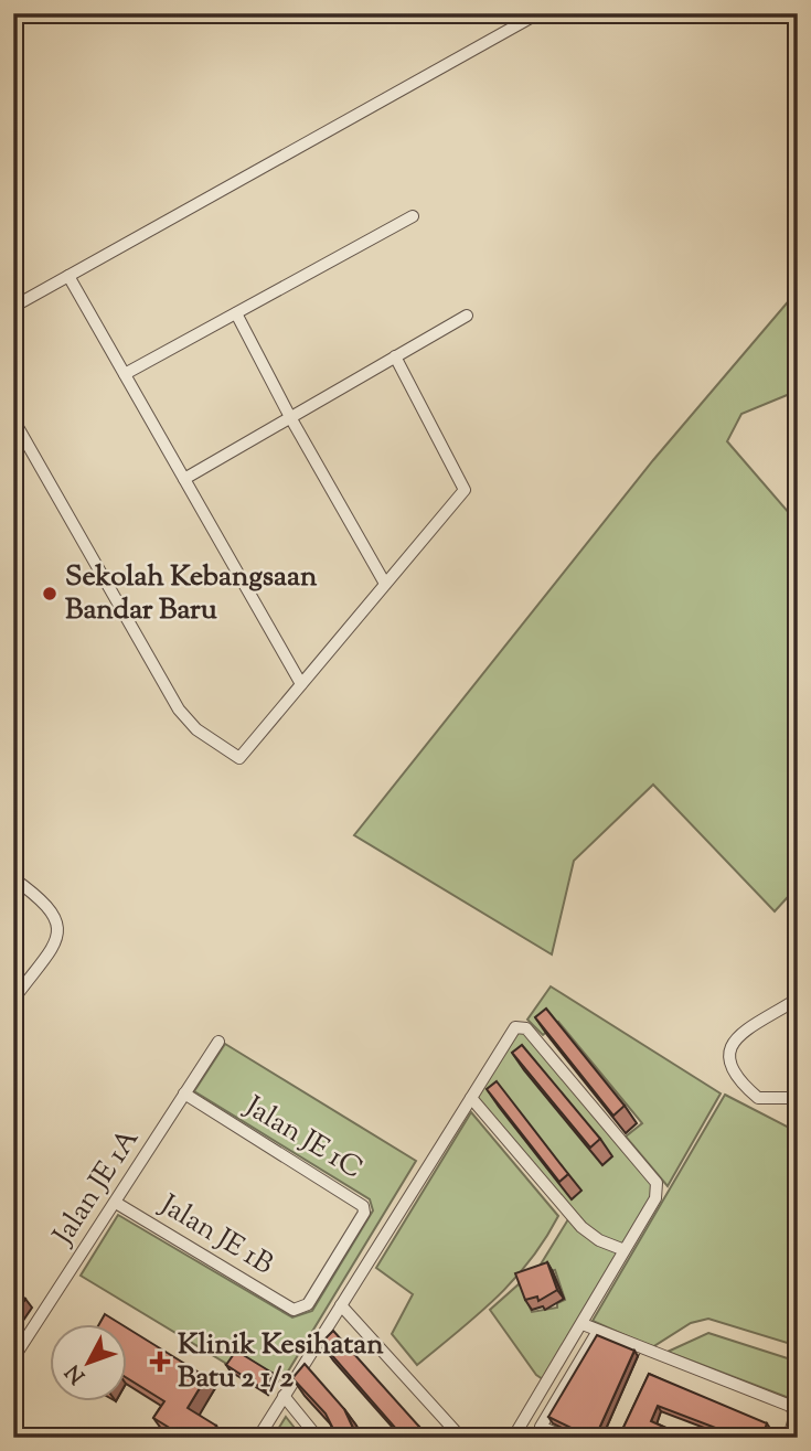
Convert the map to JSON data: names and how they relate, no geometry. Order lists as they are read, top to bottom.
{
  "streets": {
    "street": ["Jalan JE 1C", "Jalan JE 1A", "Jalan JE 1B"]
  },
  "crossings": [
    ["Jalan JE 1C", "Jalan JE 1A"],
    ["Jalan JE 1C", "Jalan JE 1B"],
    ["Jalan JE 1A", "Jalan JE 1B"]
  ],
  "places": {
    "other": ["Sekolah Kebangsaan Bandar Baru"],
    "health": ["Klinik Kesihatan Batu 2 1/2"]
  },
  "north": "bottom left"
}
